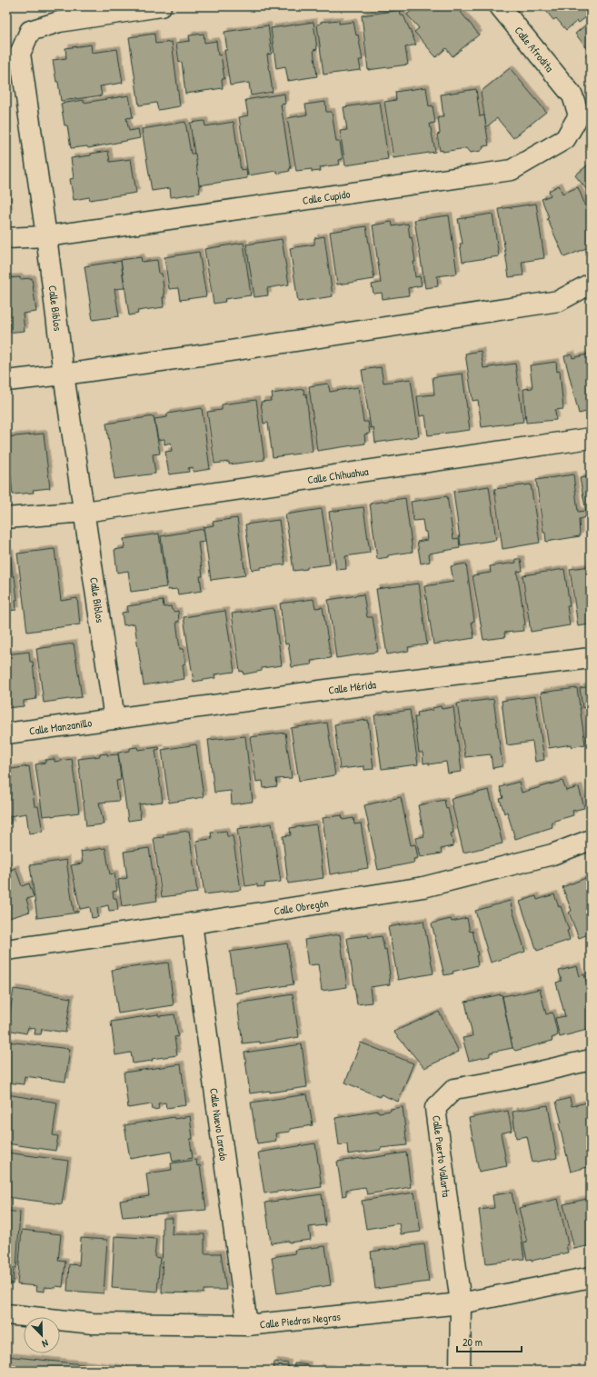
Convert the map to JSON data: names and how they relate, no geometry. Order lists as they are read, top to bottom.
{
  "streets": {
    "street": [
      "Calle Afrodita",
      "Calle Cupido",
      "Calle Biblos",
      "Calle Chihuahua",
      "Calle Mérida",
      "Calle Manzanillo",
      "Calle Obregón",
      "Calle Nuevo Laredo",
      "Calle Puerto Vallarta",
      "Calle Piedras Negras"
    ]
  },
  "crossings": [
    ["Calle Afrodita", "Calle Cupido"],
    ["Calle Cupido", "Calle Biblos"],
    ["Calle Biblos", "Calle Chihuahua"],
    ["Calle Biblos", "Calle Mérida"],
    ["Calle Biblos", "Calle Manzanillo"],
    ["Calle Mérida", "Calle Manzanillo"],
    ["Calle Obregón", "Calle Nuevo Laredo"],
    ["Calle Nuevo Laredo", "Calle Piedras Negras"],
    ["Calle Puerto Vallarta", "Calle Piedras Negras"]
  ],
  "scale_bar": "20 m",
  "north": "bottom right"
}
